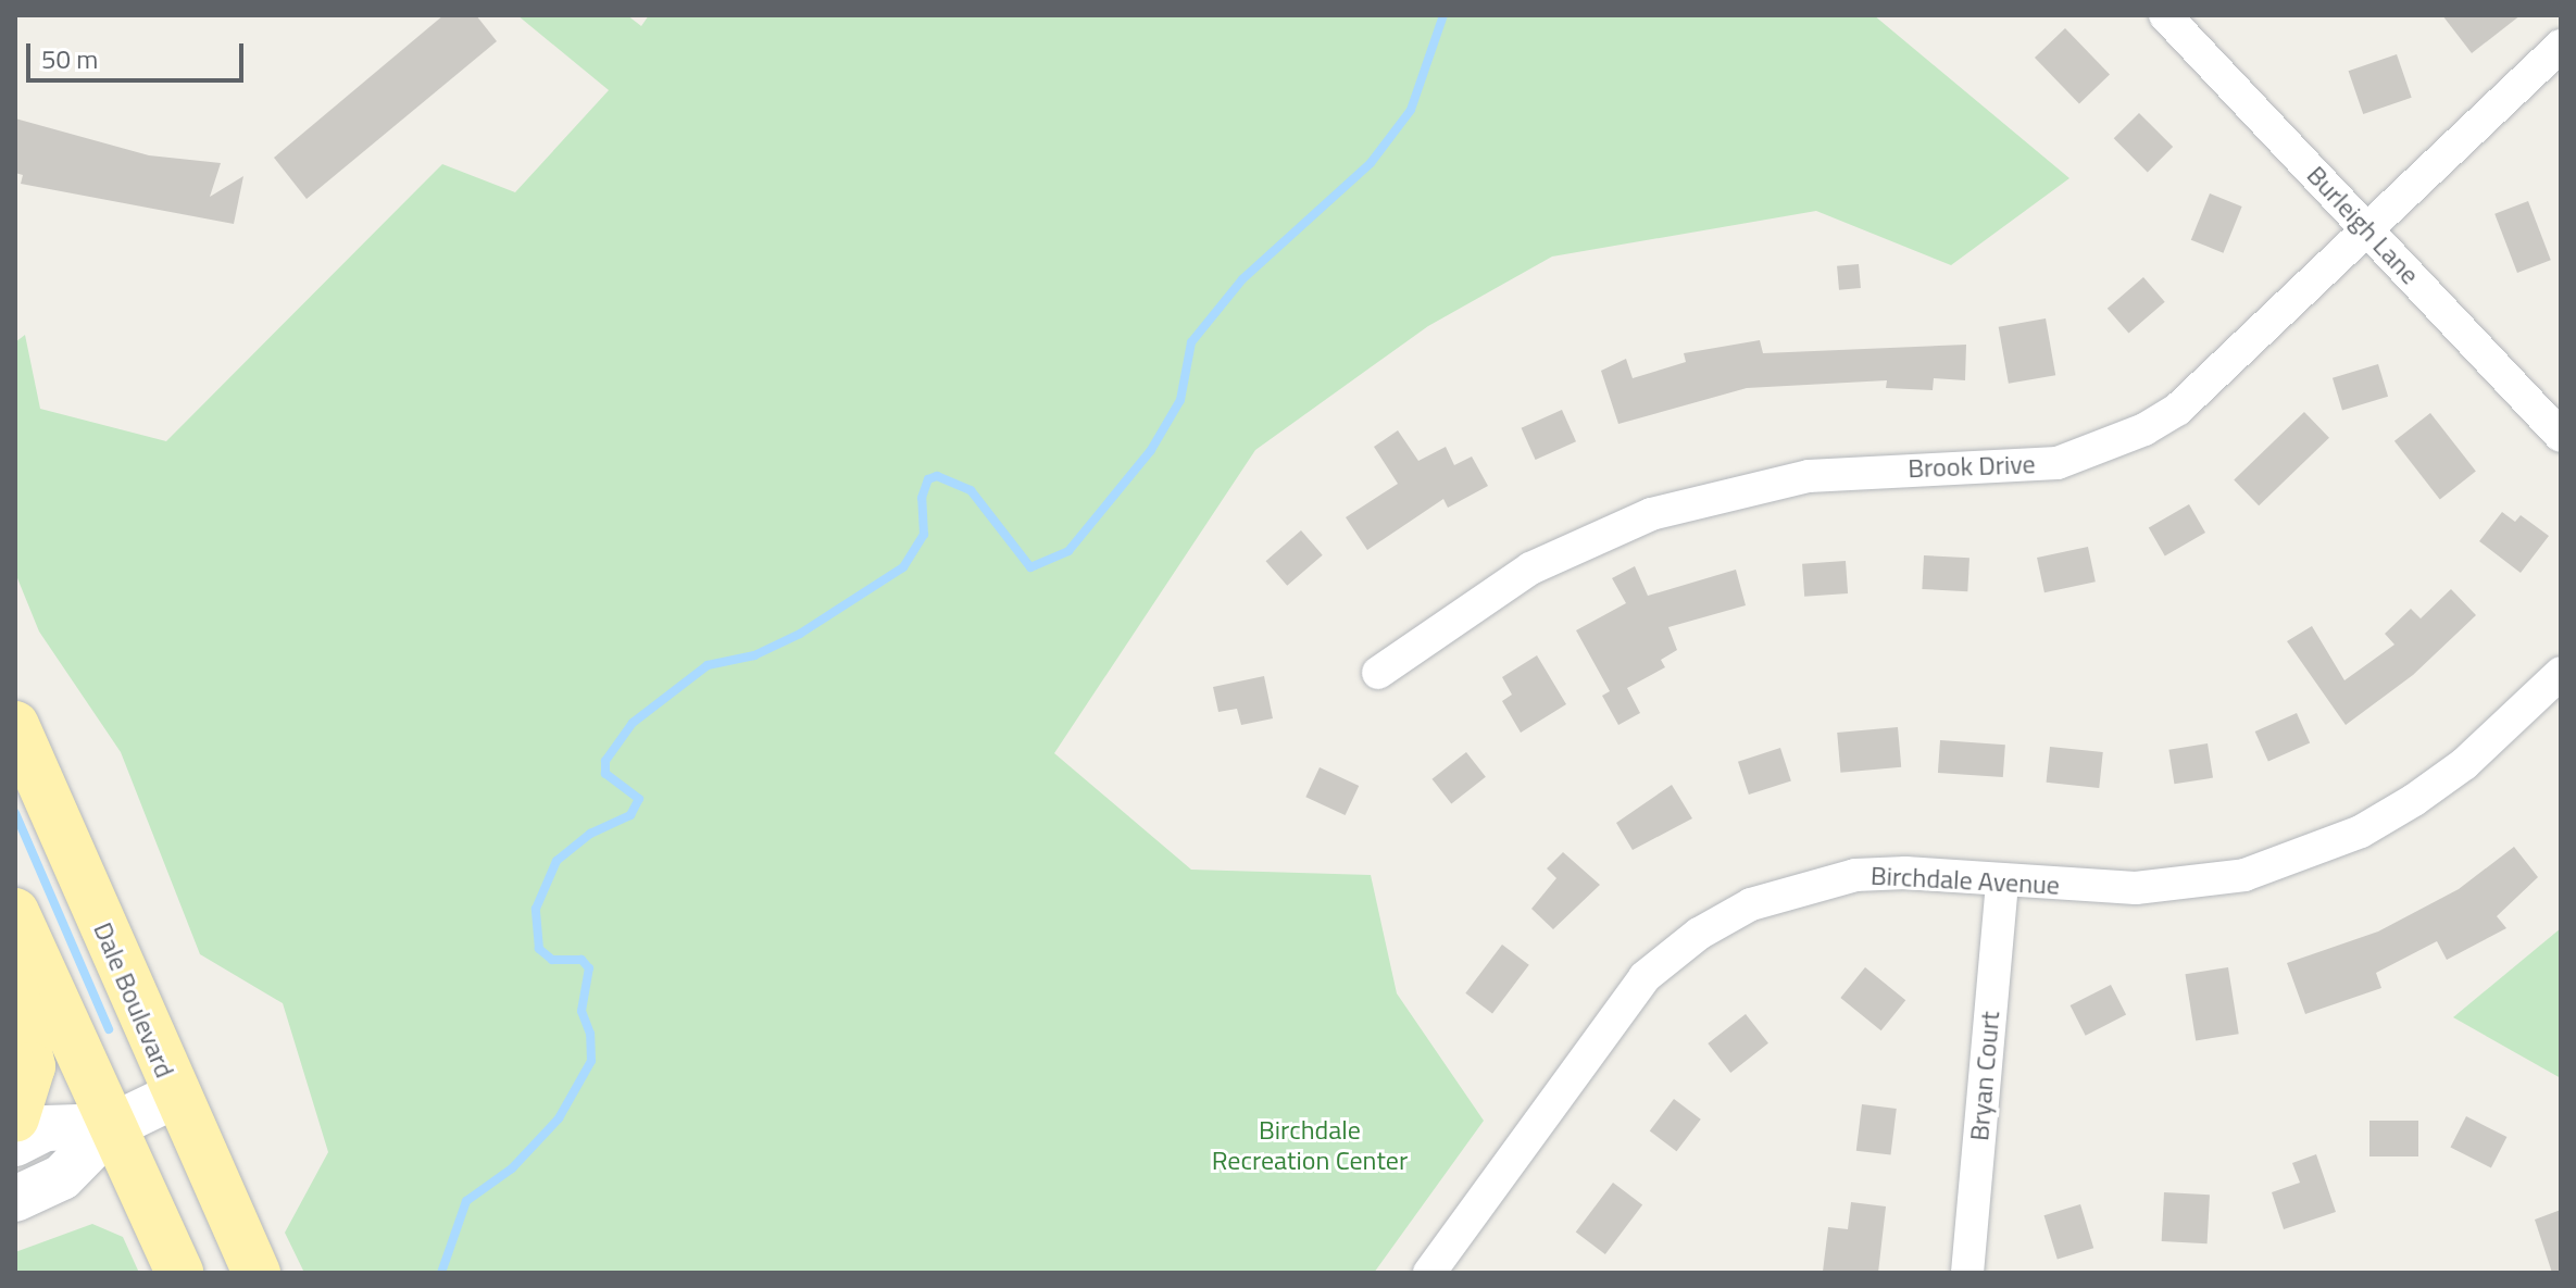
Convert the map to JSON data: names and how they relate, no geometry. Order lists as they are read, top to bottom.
{
  "streets": {
    "main road": ["Dale Boulevard"],
    "street": [
      "Burleigh Lane",
      "Brook Drive",
      "Birchdale Avenue",
      "Bryan Court"
    ]
  },
  "crossings": [
    ["Burleigh Lane", "Brook Drive"],
    ["Birchdale Avenue", "Bryan Court"]
  ],
  "parks": ["Birchdale Recreation Center"],
  "scale_bar": "50 m"
}
